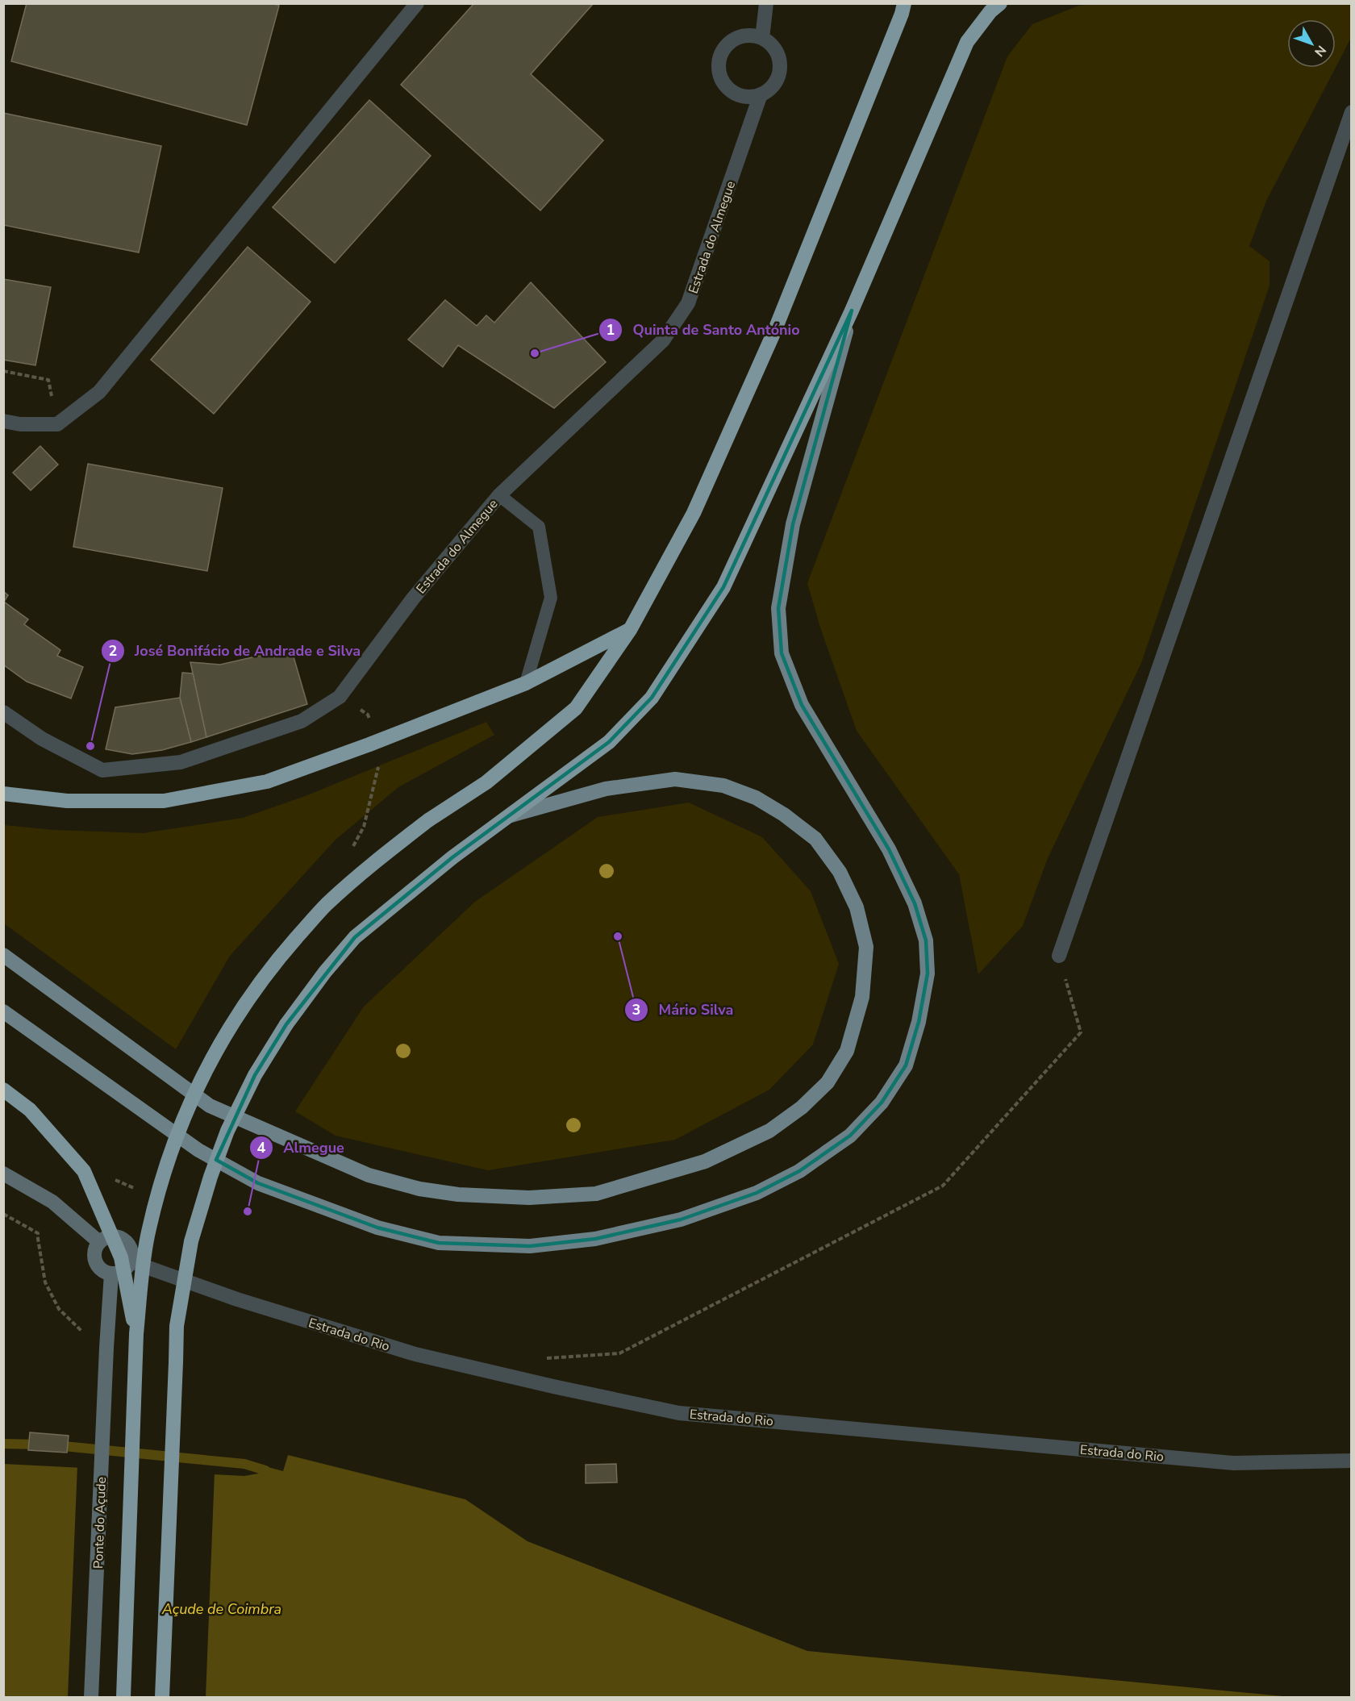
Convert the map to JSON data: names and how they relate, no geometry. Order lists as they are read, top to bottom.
{
  "streets": {
    "street": ["Estrada do Almegue", "Estrada do Rio", "Ponte do Açude"]
  },
  "crossings": [
    ["Estrada do Rio", "Ponte do Açude"]
  ],
  "water": ["Açude de Coimbra"],
  "places": [
    "Quinta de Santo António",
    "José Bonifácio de Andrade e Silva",
    "Mário Silva",
    "Almegue"
  ],
  "north": "bottom right"
}
